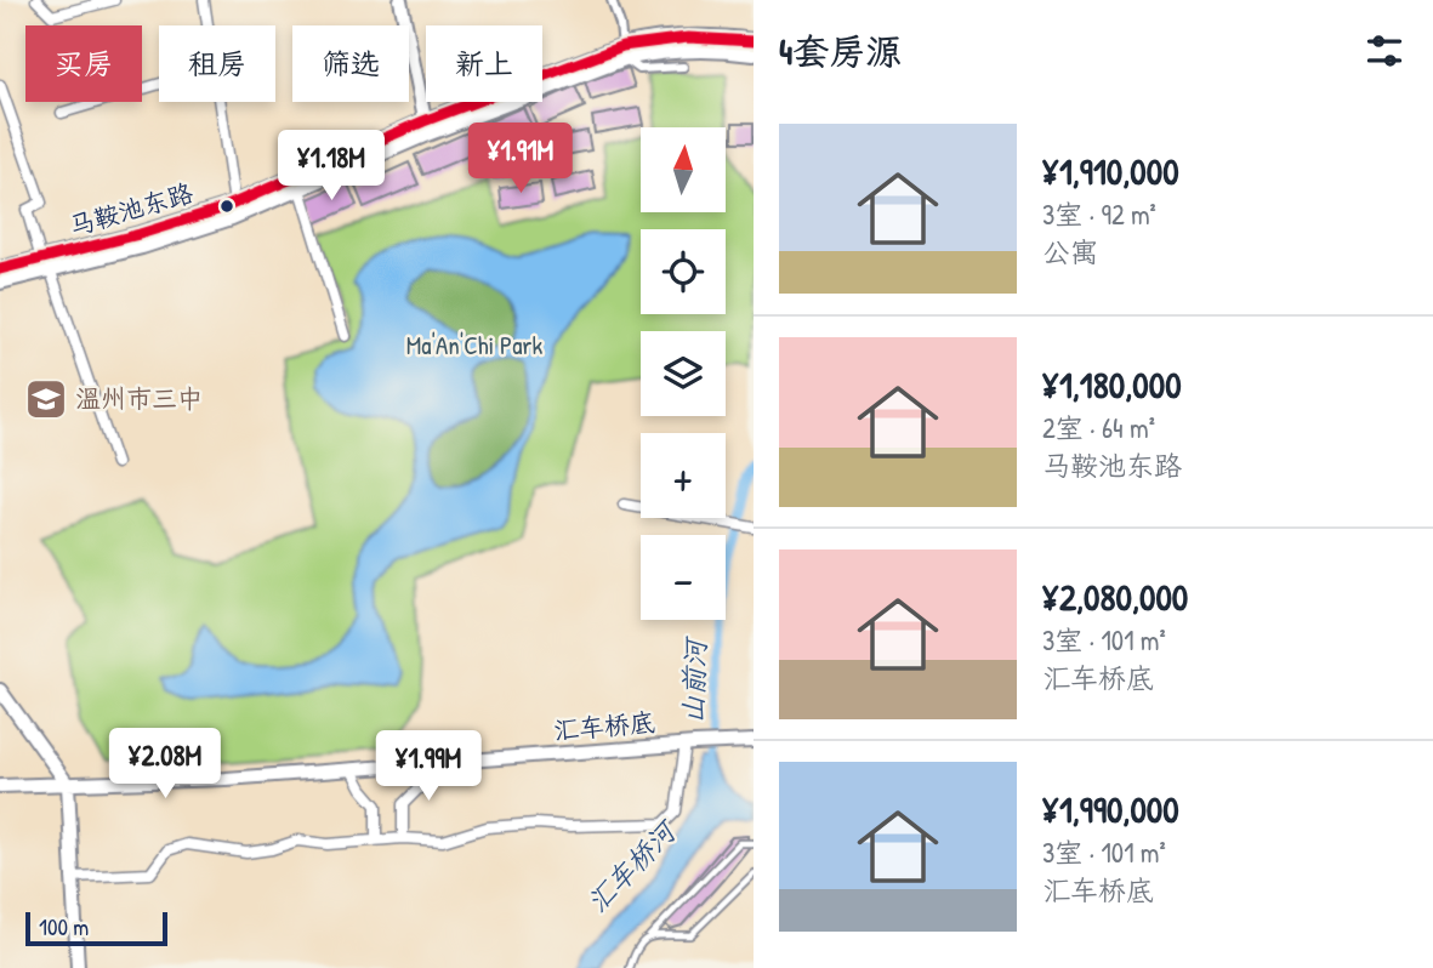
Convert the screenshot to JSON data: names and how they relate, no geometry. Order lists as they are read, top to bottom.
{
  "streets": {
    "main road": ["马鞍池东路"],
    "street": ["汇车桥底"]
  },
  "water": ["山前河", "汇车桥河"],
  "parks": ["Ma'An'Chi Park"],
  "places": {
    "school or university": ["温州市三中"]
  },
  "scale_bar": "100 m",
  "north": "top",
  "page": {
    "heading": "4套房源",
    "chip": [
      "买房",
      "租房",
      "筛选",
      "新上"
    ],
    "list": [
      {
        "name": "¥1,910,000",
        "note": "3室 · 92 m² · 公寓"
      },
      {
        "name": "¥1,180,000",
        "note": "2室 · 64 m² · 马鞍池东路"
      },
      {
        "name": "¥2,080,000",
        "note": "3室 · 101 m² · 汇车桥底"
      },
      {
        "name": "¥1,990,000",
        "note": "3室 · 101 m² · 汇车桥底"
      }
    ],
    "price": [
      "¥1.91M",
      "¥1.18M",
      "¥2.08M",
      "¥1.99M"
    ],
    "map_buttons": ["+", "−"],
    "scale": "100 m"
  }
}
